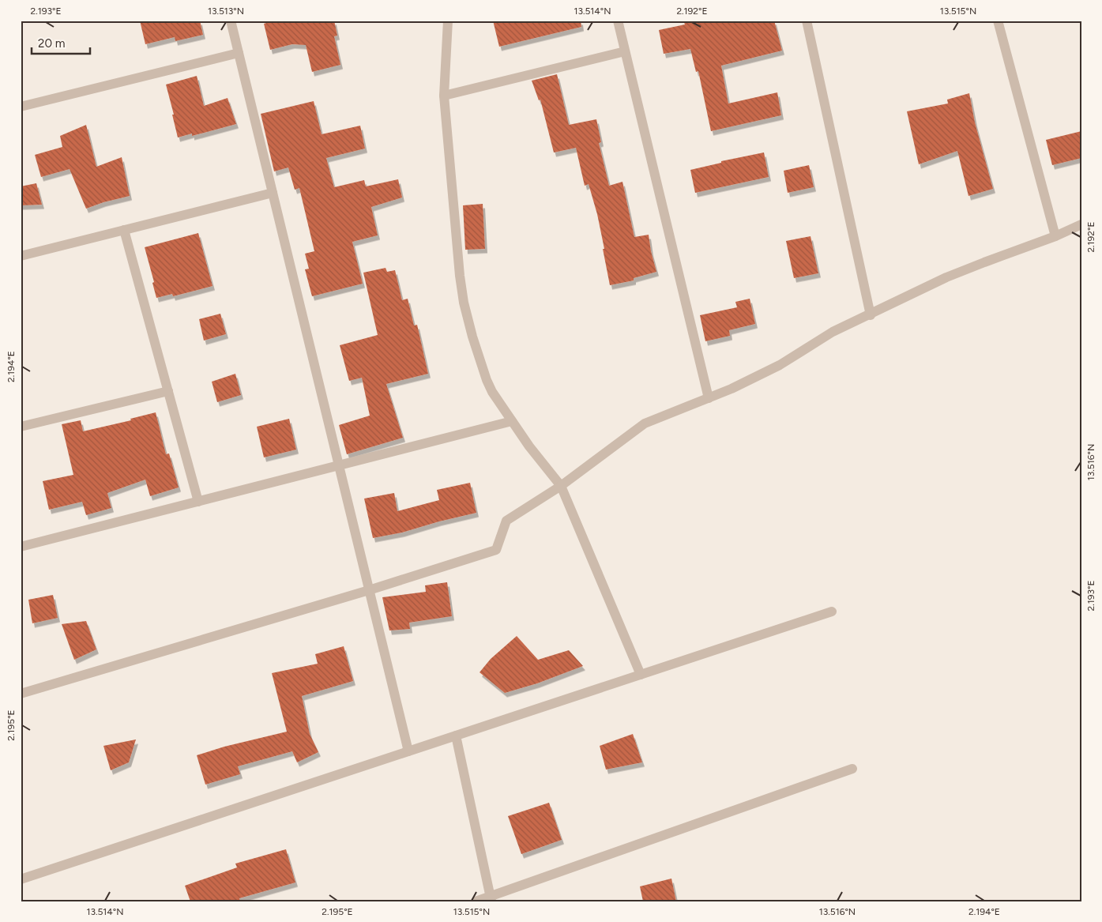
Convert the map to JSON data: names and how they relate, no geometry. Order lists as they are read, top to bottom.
{
  "scale_bar": "20 m",
  "coordinates": [
    "2.193°E",
    "13.513°N",
    "13.514°N",
    "2.192°E",
    "13.515°N",
    "2.194°E",
    "13.516°N",
    "2.195°E"
  ]
}
